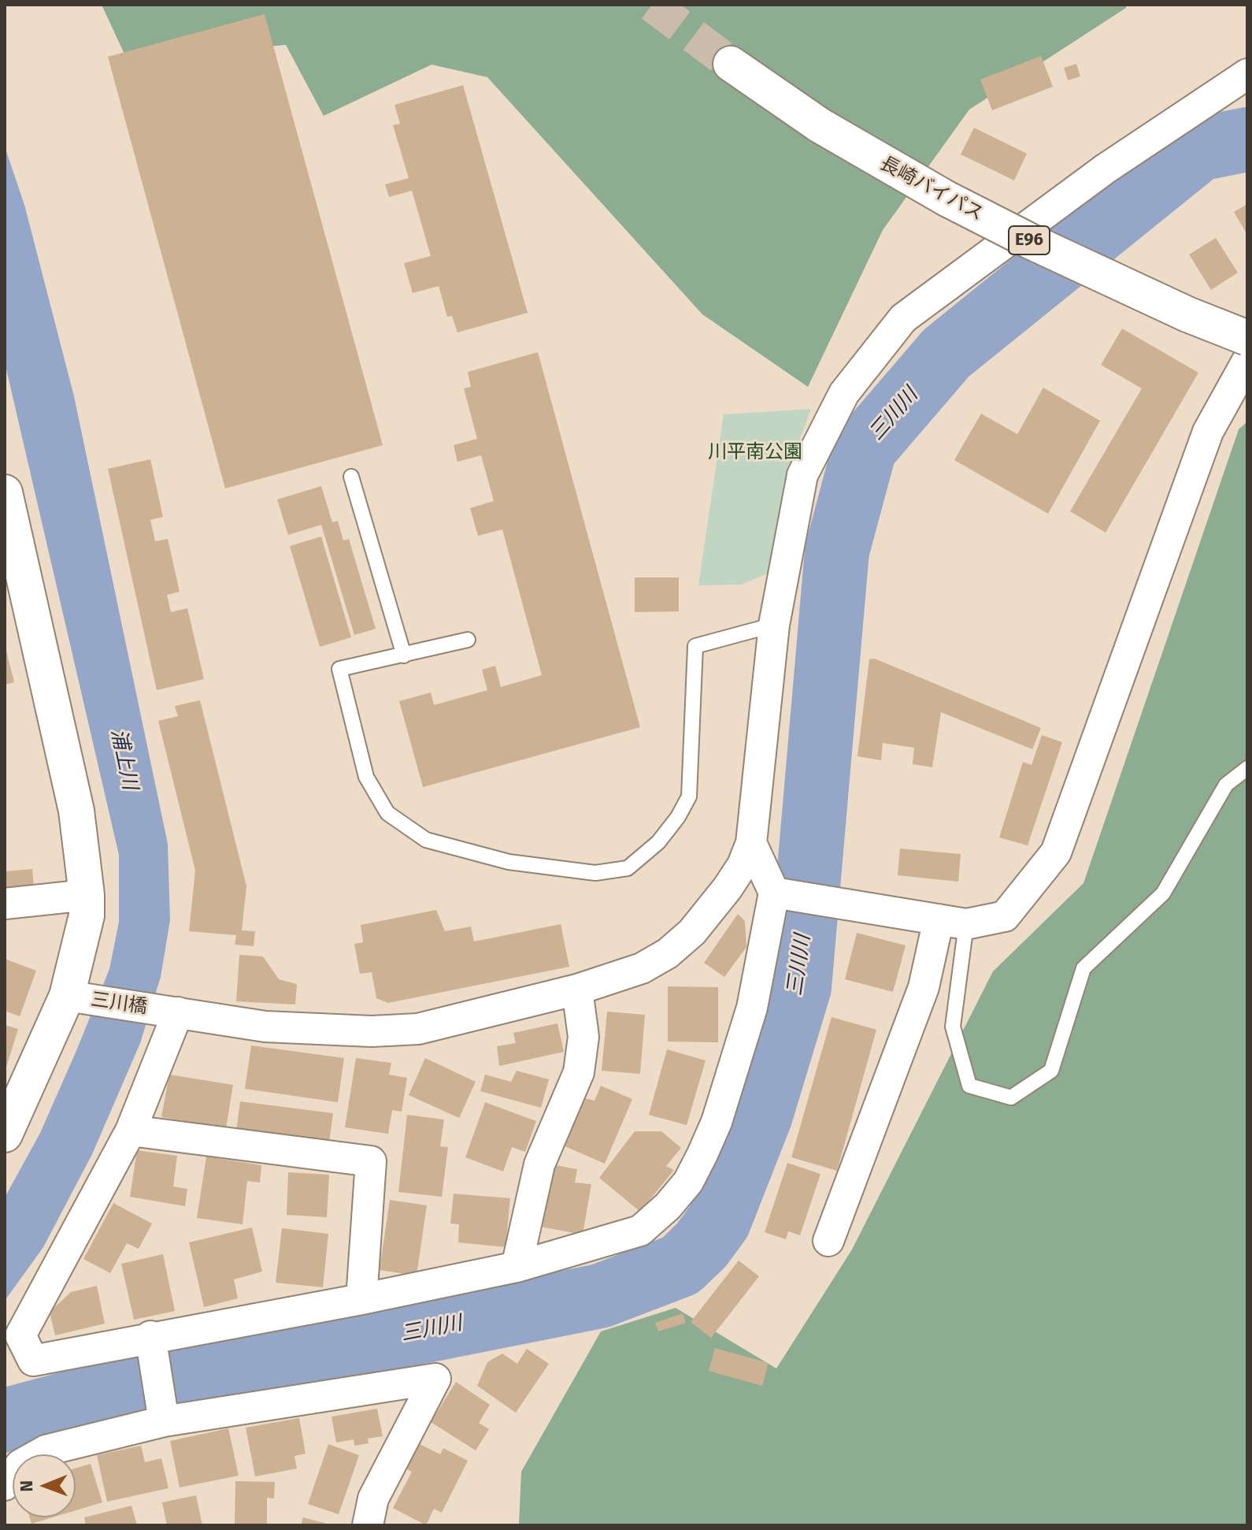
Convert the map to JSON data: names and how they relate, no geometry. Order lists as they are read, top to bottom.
{
  "streets": {
    "main road": ["長崎バイパス", "E96"],
    "street": ["三川橋"]
  },
  "water": ["三川川", "浦上川"],
  "parks": ["川平南公園"],
  "north": "left"
}
